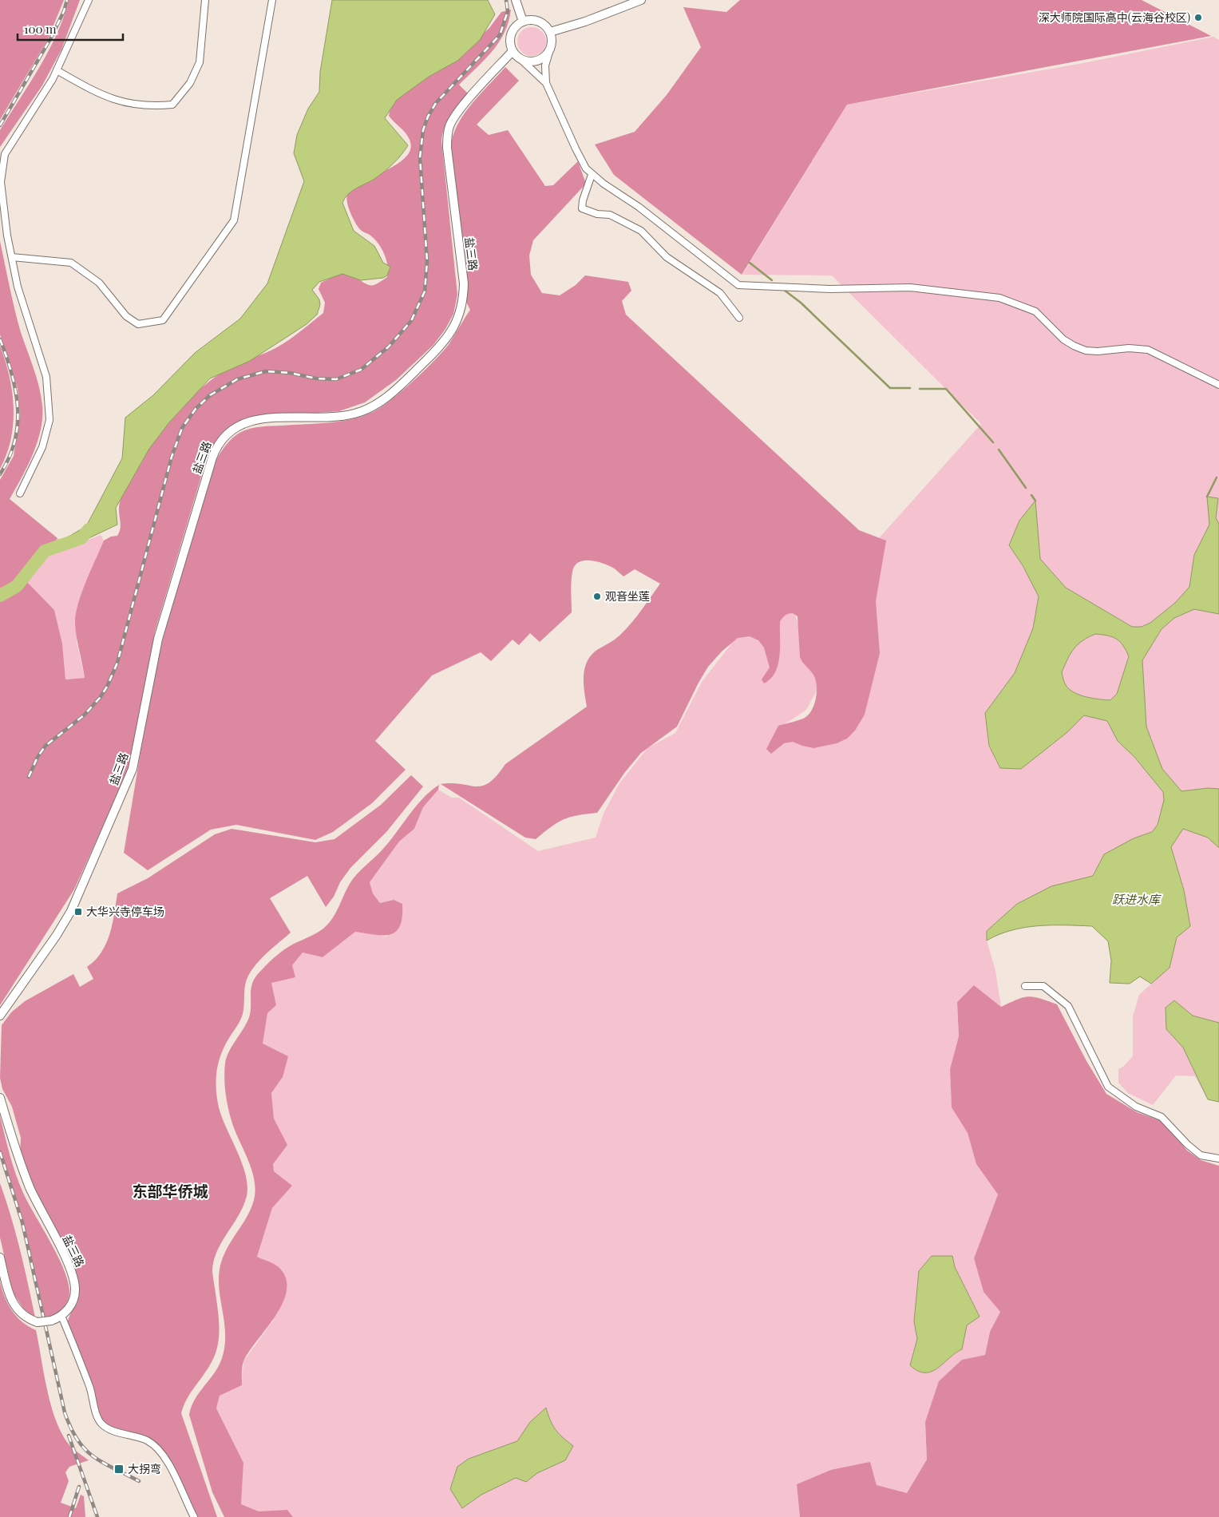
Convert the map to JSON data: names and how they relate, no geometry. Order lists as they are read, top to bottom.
{
  "streets": {
    "main road": ["盐三路"]
  },
  "districts": ["东部华侨城"],
  "water": ["跃进水库"],
  "places": {
    "other": ["深大师院国际高中(云海谷校区)", "观音坐莲"],
    "transit": ["大华兴寺停车场", "大拐弯"]
  },
  "scale_bar": "100 m"
}
